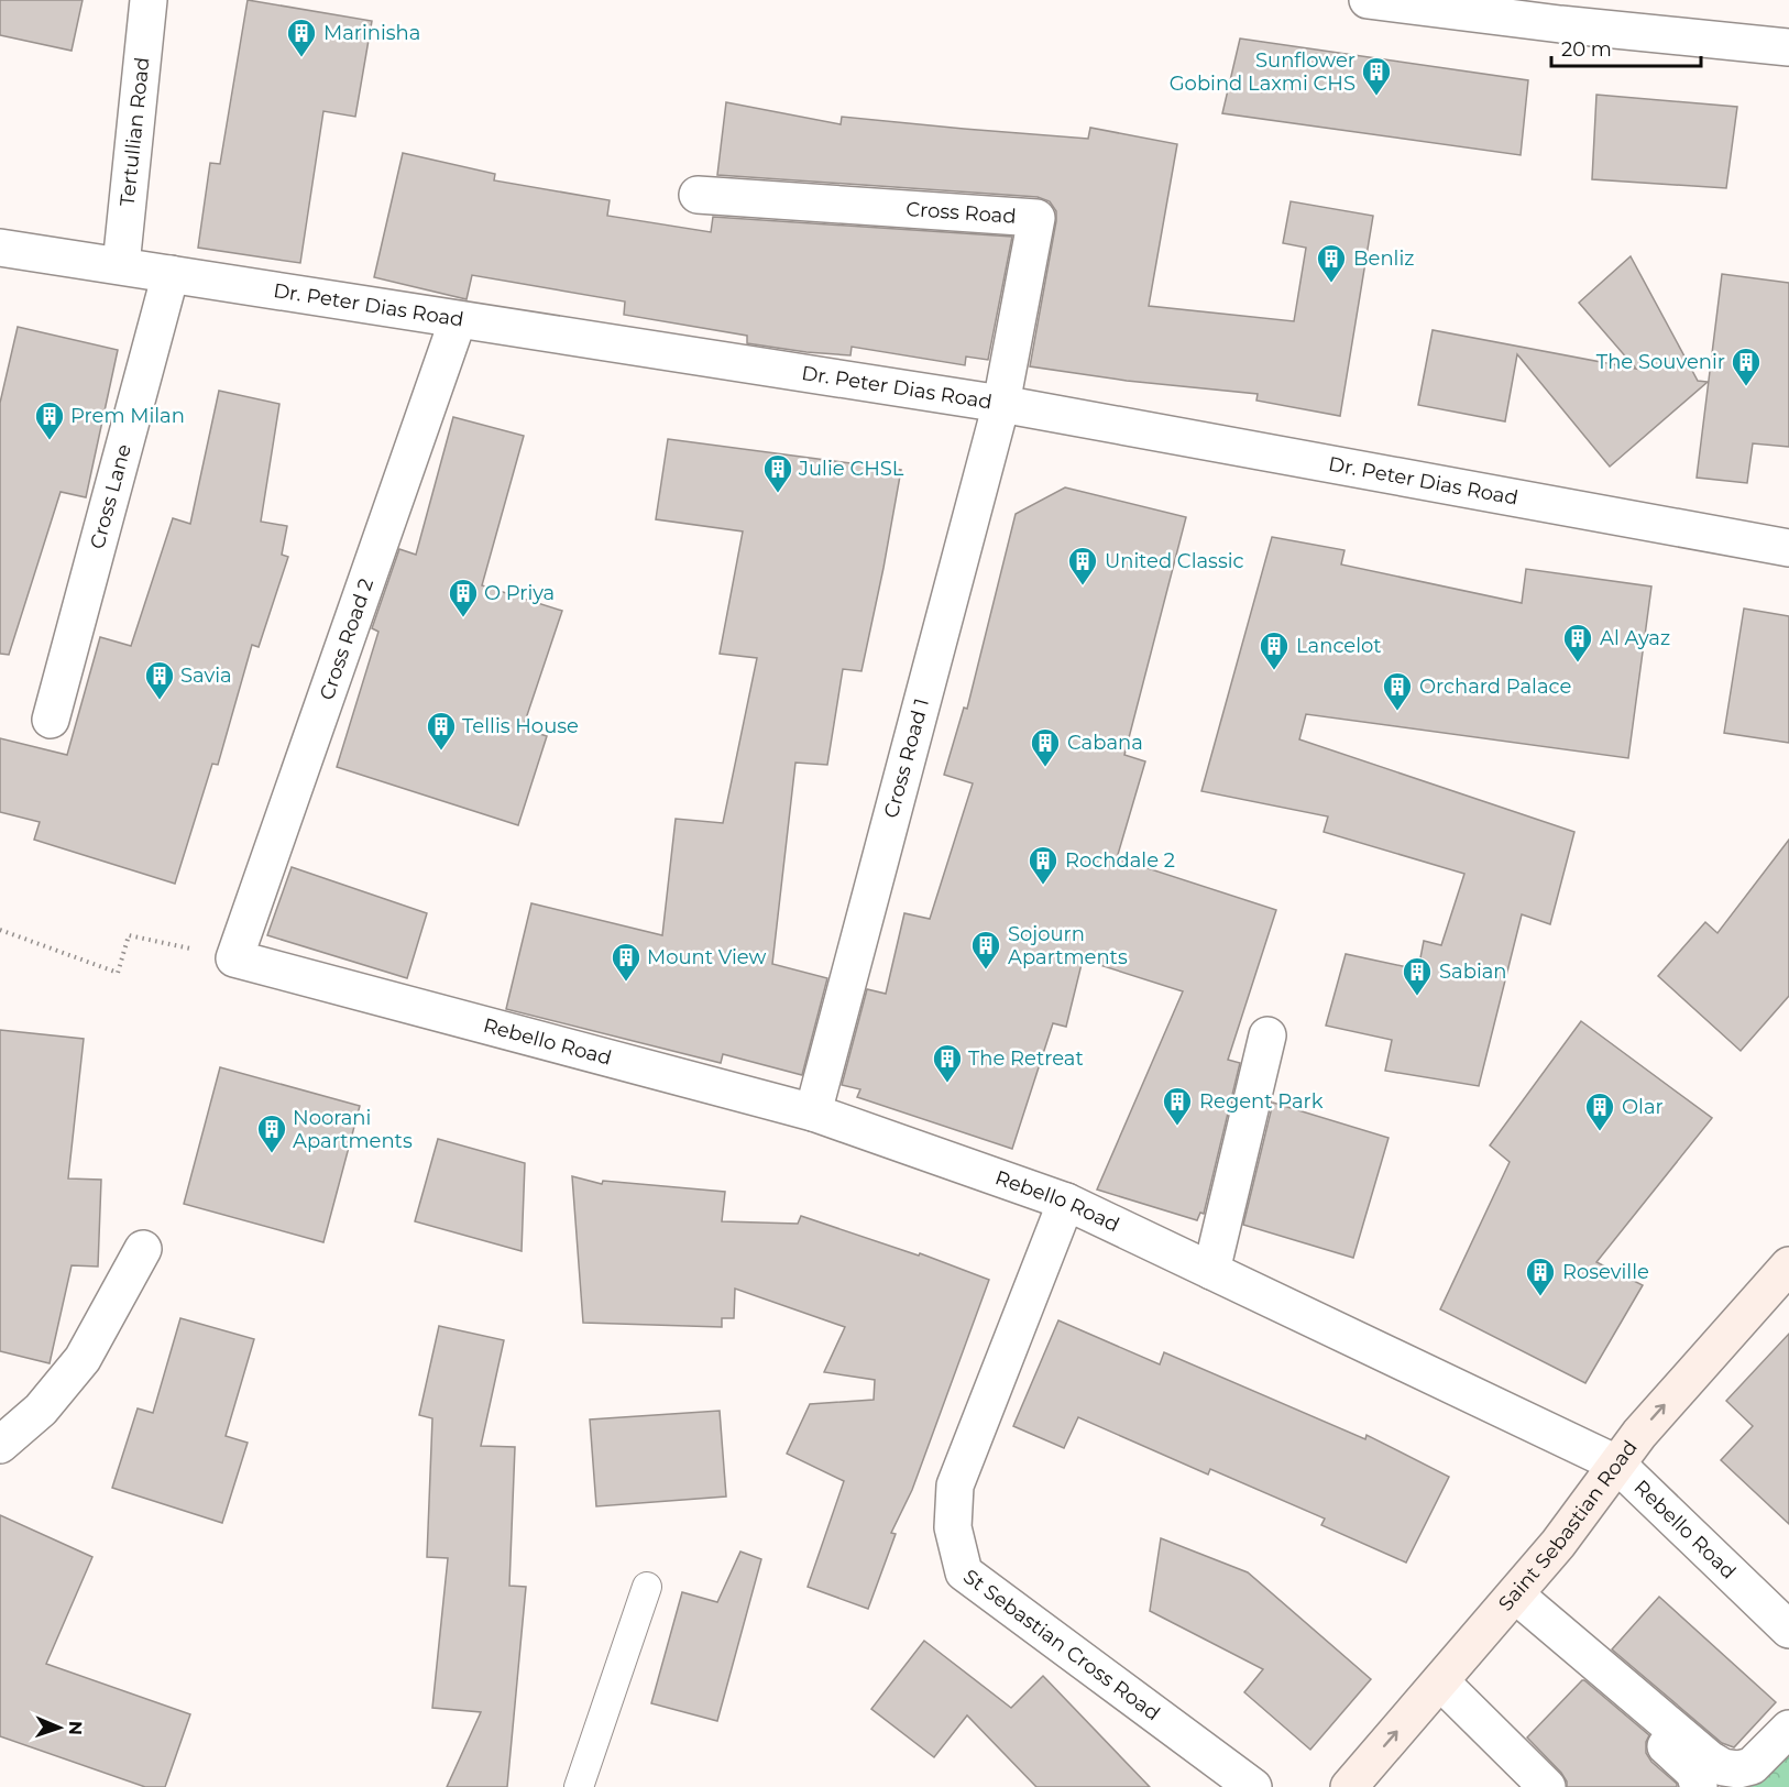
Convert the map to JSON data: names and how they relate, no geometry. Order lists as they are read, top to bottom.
{
  "streets": {
    "main road": ["Saint Sebastian Road"],
    "street": [
      "Tertullian Road",
      "Cross Road",
      "Dr. Peter Dias Road",
      "Cross Lane",
      "Cross Road 2",
      "Cross Road 1",
      "Rebello Road",
      "St Sebastian Cross Road"
    ]
  },
  "crossings": [
    ["Tertullian Road", "Dr. Peter Dias Road"],
    ["Cross Road", "Dr. Peter Dias Road"],
    ["Cross Road", "Cross Road 1"],
    ["Dr. Peter Dias Road", "Cross Lane"],
    ["Dr. Peter Dias Road", "Cross Road 2"],
    ["Dr. Peter Dias Road", "Cross Road 1"],
    ["Cross Road 2", "Rebello Road"],
    ["Cross Road 1", "Rebello Road"],
    ["Rebello Road", "Saint Sebastian Road"],
    ["Rebello Road", "St Sebastian Cross Road"]
  ],
  "one_way": ["Saint Sebastian Road"],
  "places": {
    "building": [
      "Marinisha",
      "Sunflower Gobind Laxmi CHS",
      "Benliz",
      "The Souvenir",
      "Prem Milan",
      "Julie CHSL",
      "United Classic",
      "O Priya",
      "Al Ayaz",
      "Lancelot",
      "Savia",
      "Orchard Palace",
      "Tellis House",
      "Cabana",
      "Rochdale 2",
      "Sojourn Apartments",
      "Mount View",
      "Sabian",
      "The Retreat",
      "Regent Park",
      "Olar",
      "Noorani Apartments",
      "Roseville"
    ]
  },
  "scale_bar": "20 m",
  "north": "right"
}
